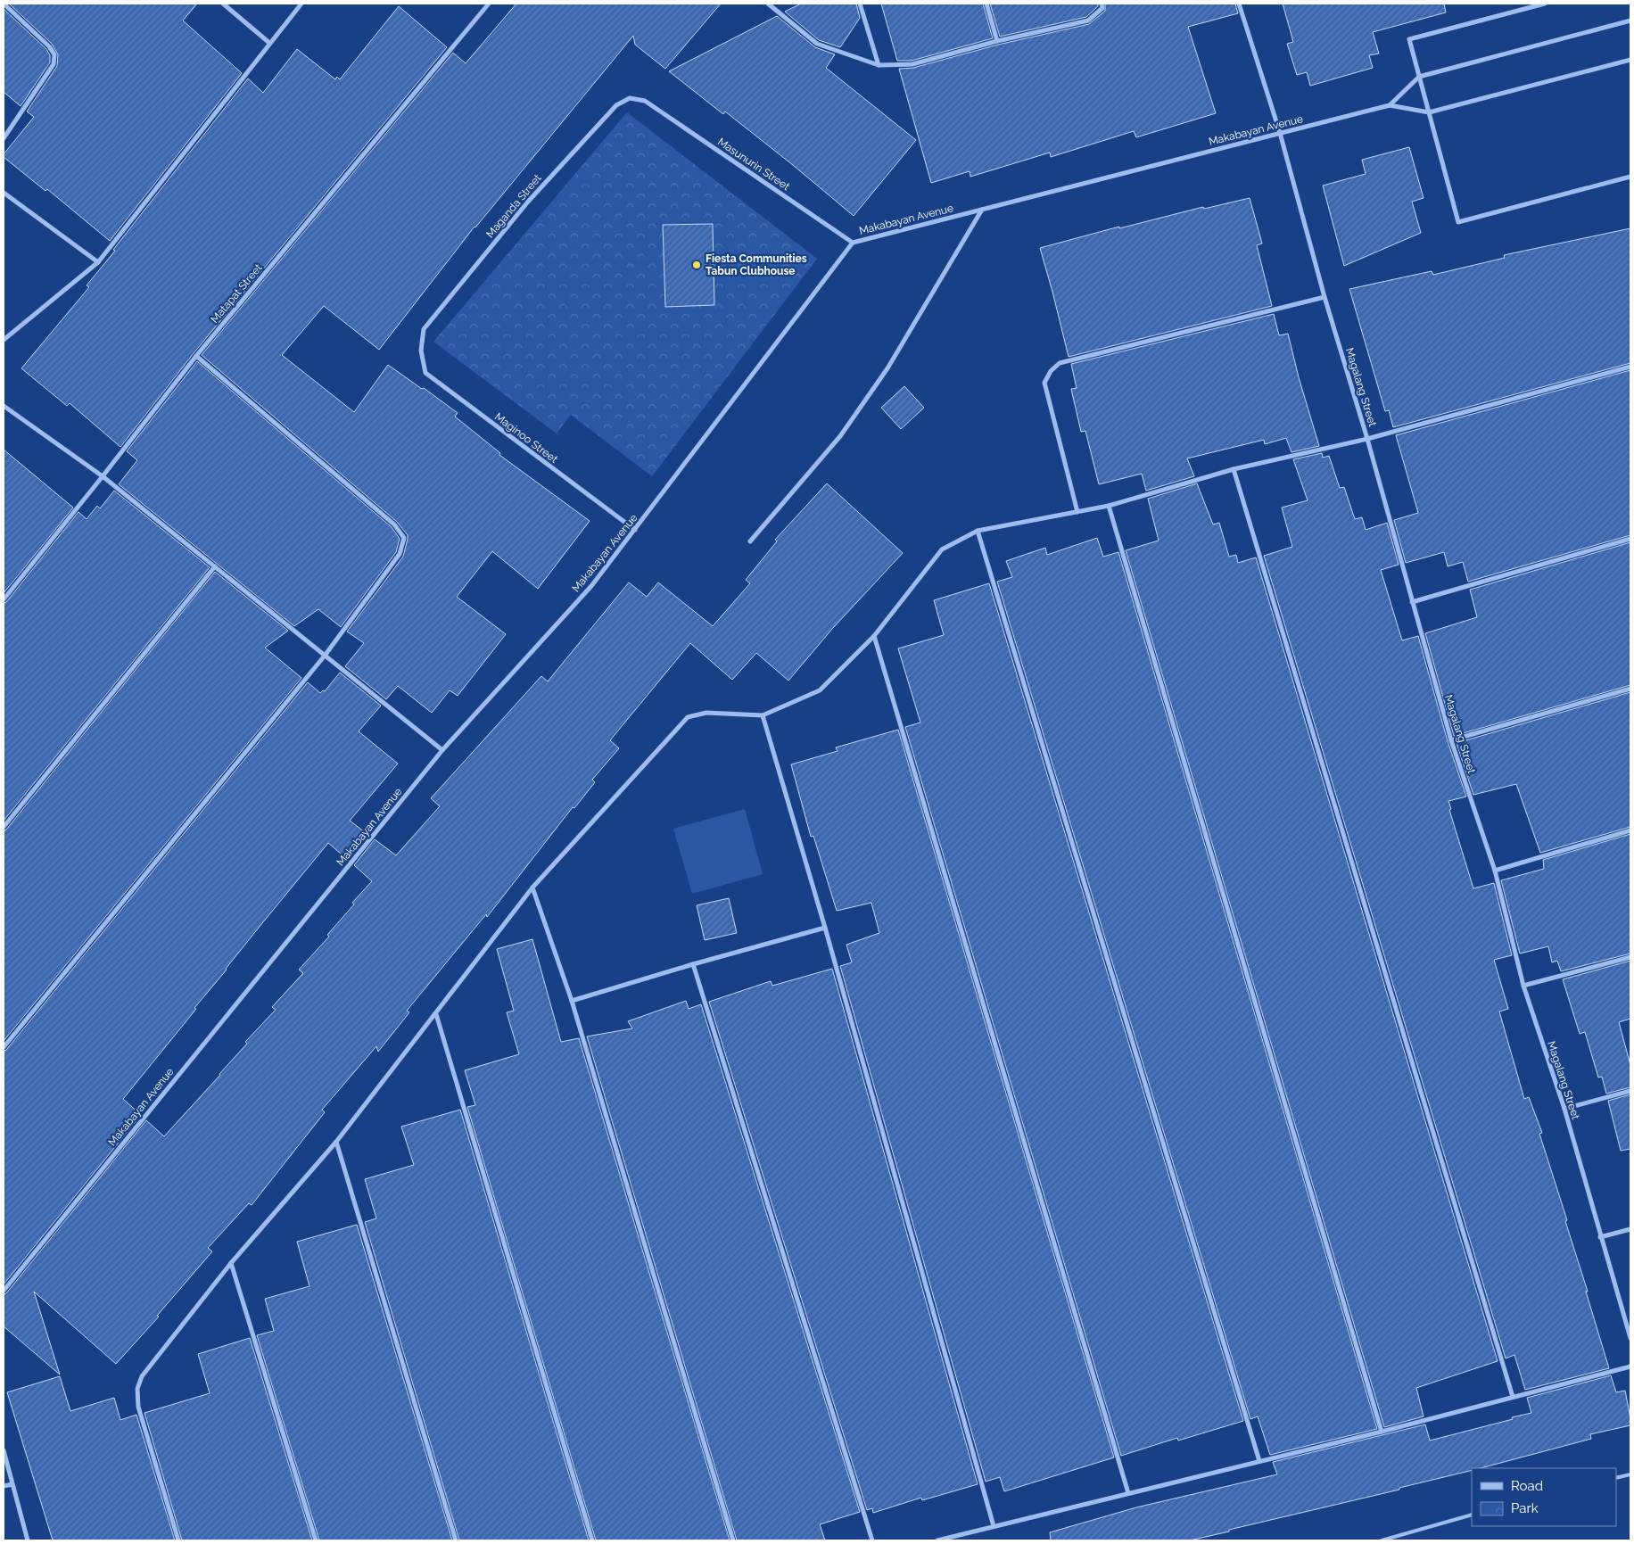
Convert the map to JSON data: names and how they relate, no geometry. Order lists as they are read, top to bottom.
{
  "streets": {
    "street": [
      "Makabayan Avenue",
      "Masunurin Street",
      "Maganda Street",
      "Matapat Street",
      "Magalang Street",
      "Maginoo Street"
    ]
  },
  "crossings": [
    ["Makabayan Avenue", "Masunurin Street"],
    ["Makabayan Avenue", "Magalang Street"],
    ["Makabayan Avenue", "Maginoo Street"],
    ["Masunurin Street", "Maganda Street"],
    ["Maganda Street", "Maginoo Street"]
  ],
  "places": ["Fiesta Communities Tabun Clubhouse"],
  "legend": ["Road", "Park"]
}
